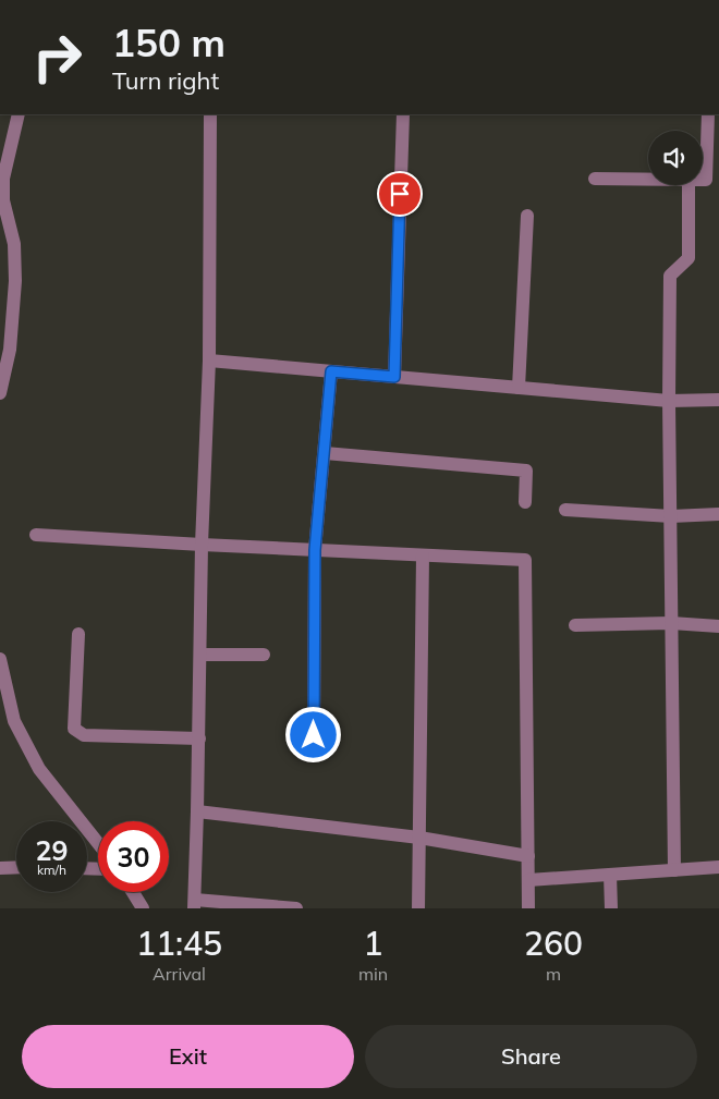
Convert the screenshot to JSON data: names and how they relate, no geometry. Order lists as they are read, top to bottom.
{
  "page": {
    "turn": ["150 m", "Turn right"],
    "speed": "29 km/h",
    "limit": "30",
    "eta": [
      "11:45",
      "Arrival",
      "1",
      "min",
      "260",
      "m"
    ],
    "buttons": ["Exit", "Share"]
  }
}
